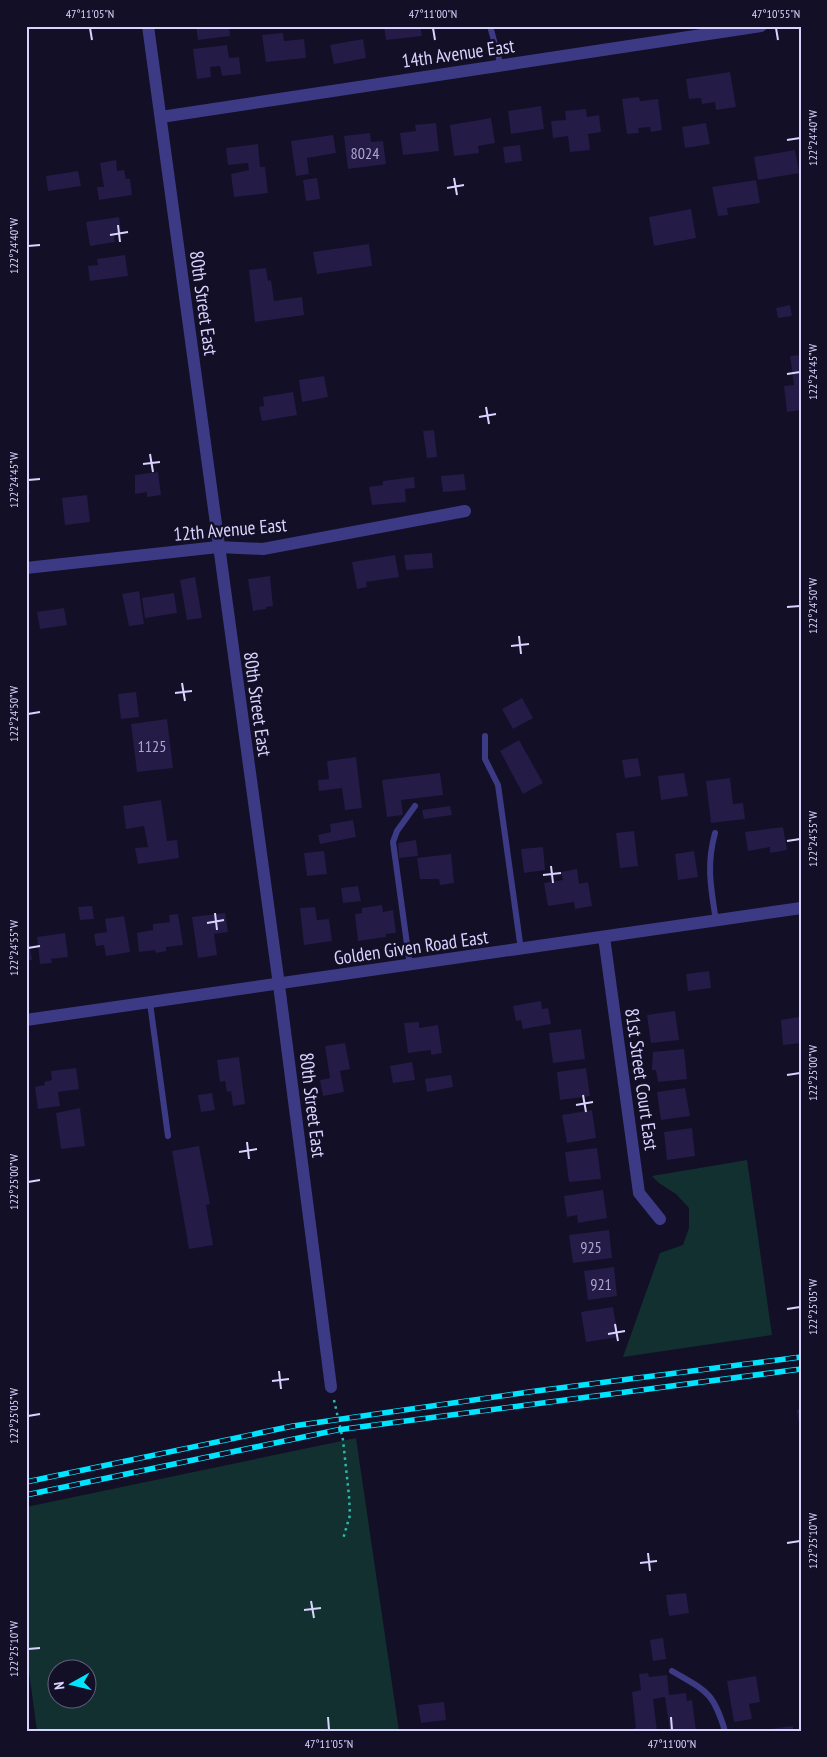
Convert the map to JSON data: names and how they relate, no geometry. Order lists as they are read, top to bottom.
{
  "streets": {
    "street": [
      "14th Avenue East",
      "80th Street East",
      "12th Avenue East",
      "Golden Given Road East",
      "81st Street Court East"
    ]
  },
  "crossings": [
    ["14th Avenue East", "80th Street East"],
    ["80th Street East", "12th Avenue East"],
    ["80th Street East", "Golden Given Road East"],
    ["Golden Given Road East", "81st Street Court East"]
  ],
  "house_numbers": [
    "8024",
    "1125",
    "925",
    "921"
  ],
  "north": "left",
  "coordinates": [
    "47°11'05\"N",
    "47°11'00\"N",
    "47°10'55\"N",
    "122°24'40\"W",
    "122°24'45\"W",
    "122°24'50\"W",
    "122°24'55\"W",
    "122°25'00\"W",
    "122°25'05\"W",
    "122°25'10\"W"
  ]
}
